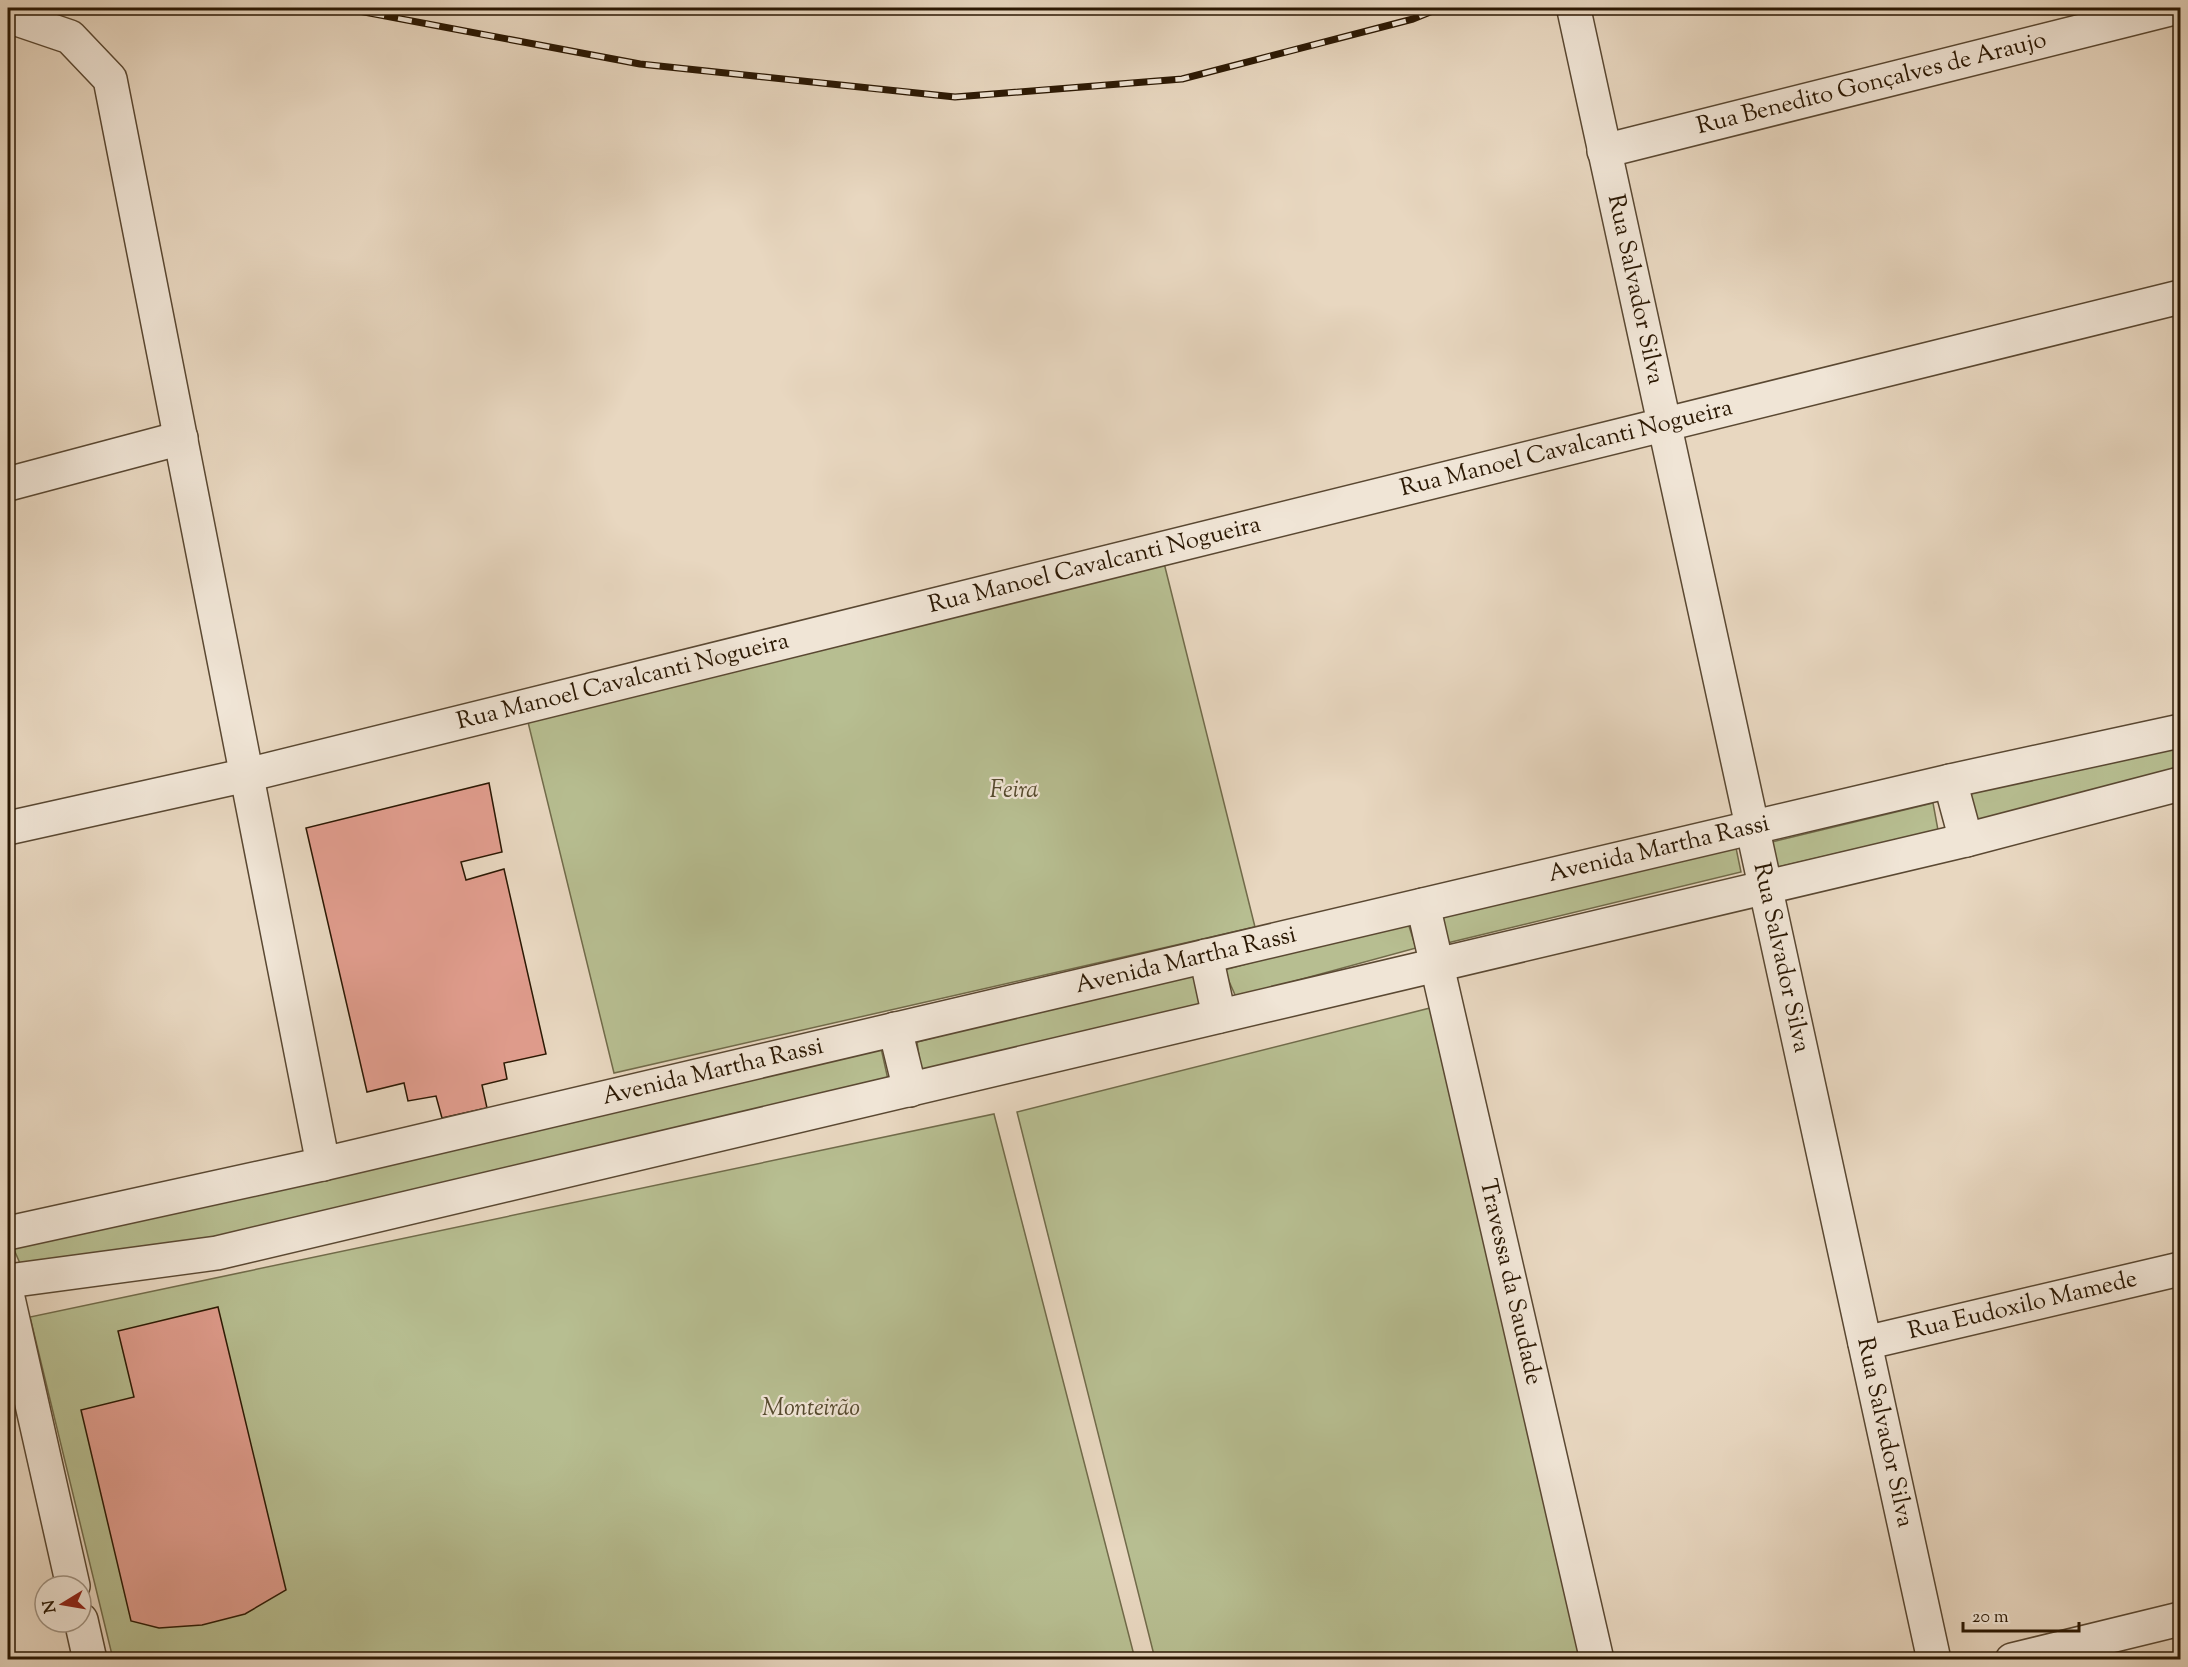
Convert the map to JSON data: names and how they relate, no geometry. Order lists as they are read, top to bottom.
{
  "streets": {
    "street": [
      "Rua Benedito Gonçalves de Araujo",
      "Rua Salvador Silva",
      "Rua Manoel Cavalcanti Nogueira",
      "Avenida Martha Rassi",
      "Travessa da Saudade",
      "Rua Eudoxilo Mamede"
    ]
  },
  "crossings": [
    ["Rua Benedito Gonçalves de Araujo", "Rua Salvador Silva"],
    ["Rua Salvador Silva", "Rua Manoel Cavalcanti Nogueira"],
    ["Rua Salvador Silva", "Avenida Martha Rassi"],
    ["Rua Salvador Silva", "Rua Eudoxilo Mamede"],
    ["Avenida Martha Rassi", "Travessa da Saudade"]
  ],
  "parks": ["Feira", "Monteirão"],
  "scale_bar": "20 m",
  "north": "left"
}
